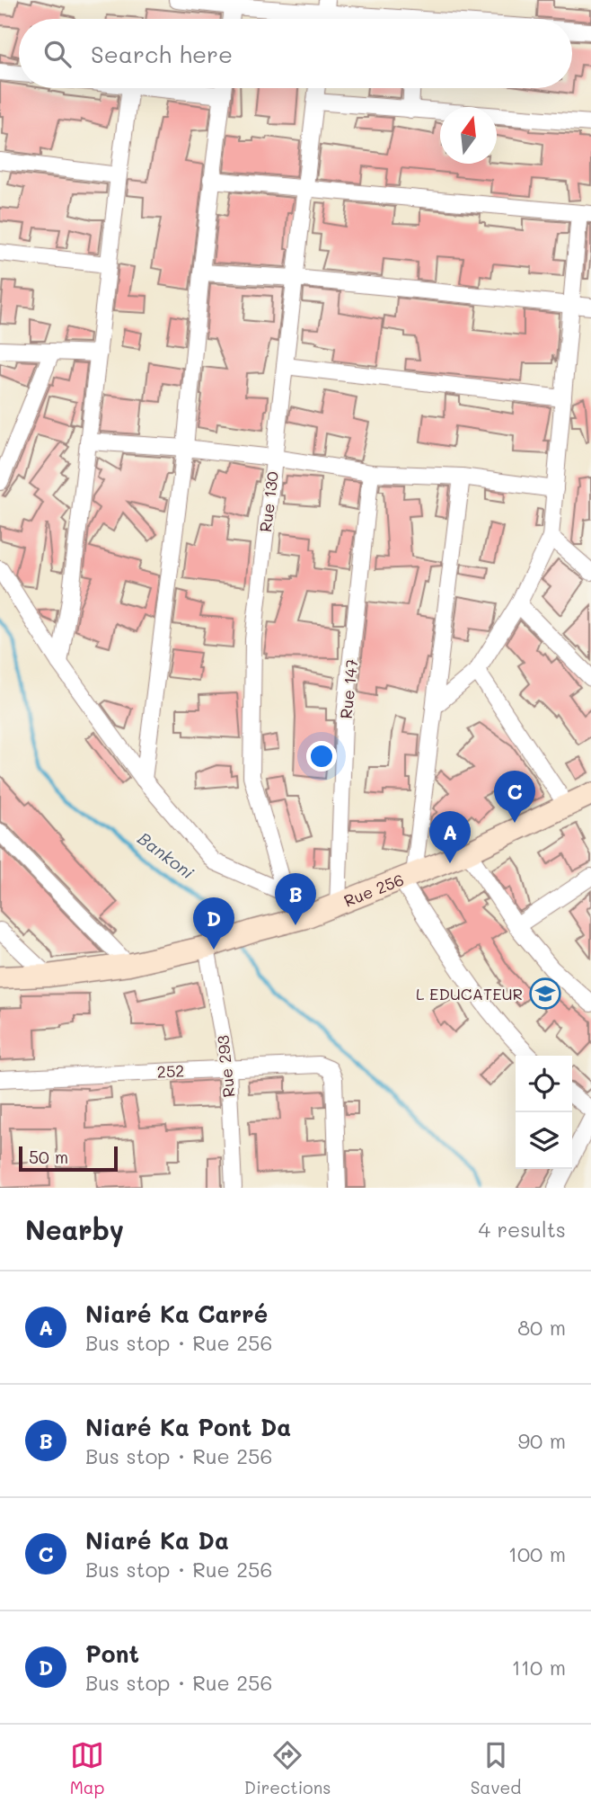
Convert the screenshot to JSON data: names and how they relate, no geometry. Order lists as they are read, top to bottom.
{
  "streets": {
    "street": [
      "Rue 130",
      "Rue 147",
      "Rue 256",
      "Rue 293",
      "252"
    ]
  },
  "crossings": [
    ["Rue 130", "Rue 256"],
    ["Rue 147", "Rue 256"],
    ["Rue 256", "Rue 293"],
    ["Rue 293", "252"]
  ],
  "water": ["Bankoni"],
  "places": {
    "school or university": ["L EDUCATEUR"]
  },
  "scale_bar": "50 m",
  "north": "top",
  "page": {
    "search": "Search here",
    "pins": [
      "C",
      "A",
      "B",
      "D"
    ],
    "scale": "50 m",
    "heading": ["Nearby", "4 results"],
    "list": [
      {
        "mark": "A",
        "name": "Niaré Ka Carré",
        "note": "Bus stop · Rue 256",
        "value": "80 m"
      },
      {
        "mark": "B",
        "name": "Niaré Ka Pont Da",
        "note": "Bus stop · Rue 256",
        "value": "90 m"
      },
      {
        "mark": "C",
        "name": "Niaré Ka Da",
        "note": "Bus stop · Rue 256",
        "value": "100 m"
      },
      {
        "mark": "D",
        "name": "Pont",
        "note": "Bus stop · Rue 256",
        "value": "110 m"
      }
    ],
    "nav": ["Map", "Directions", "Saved"]
  }
}
